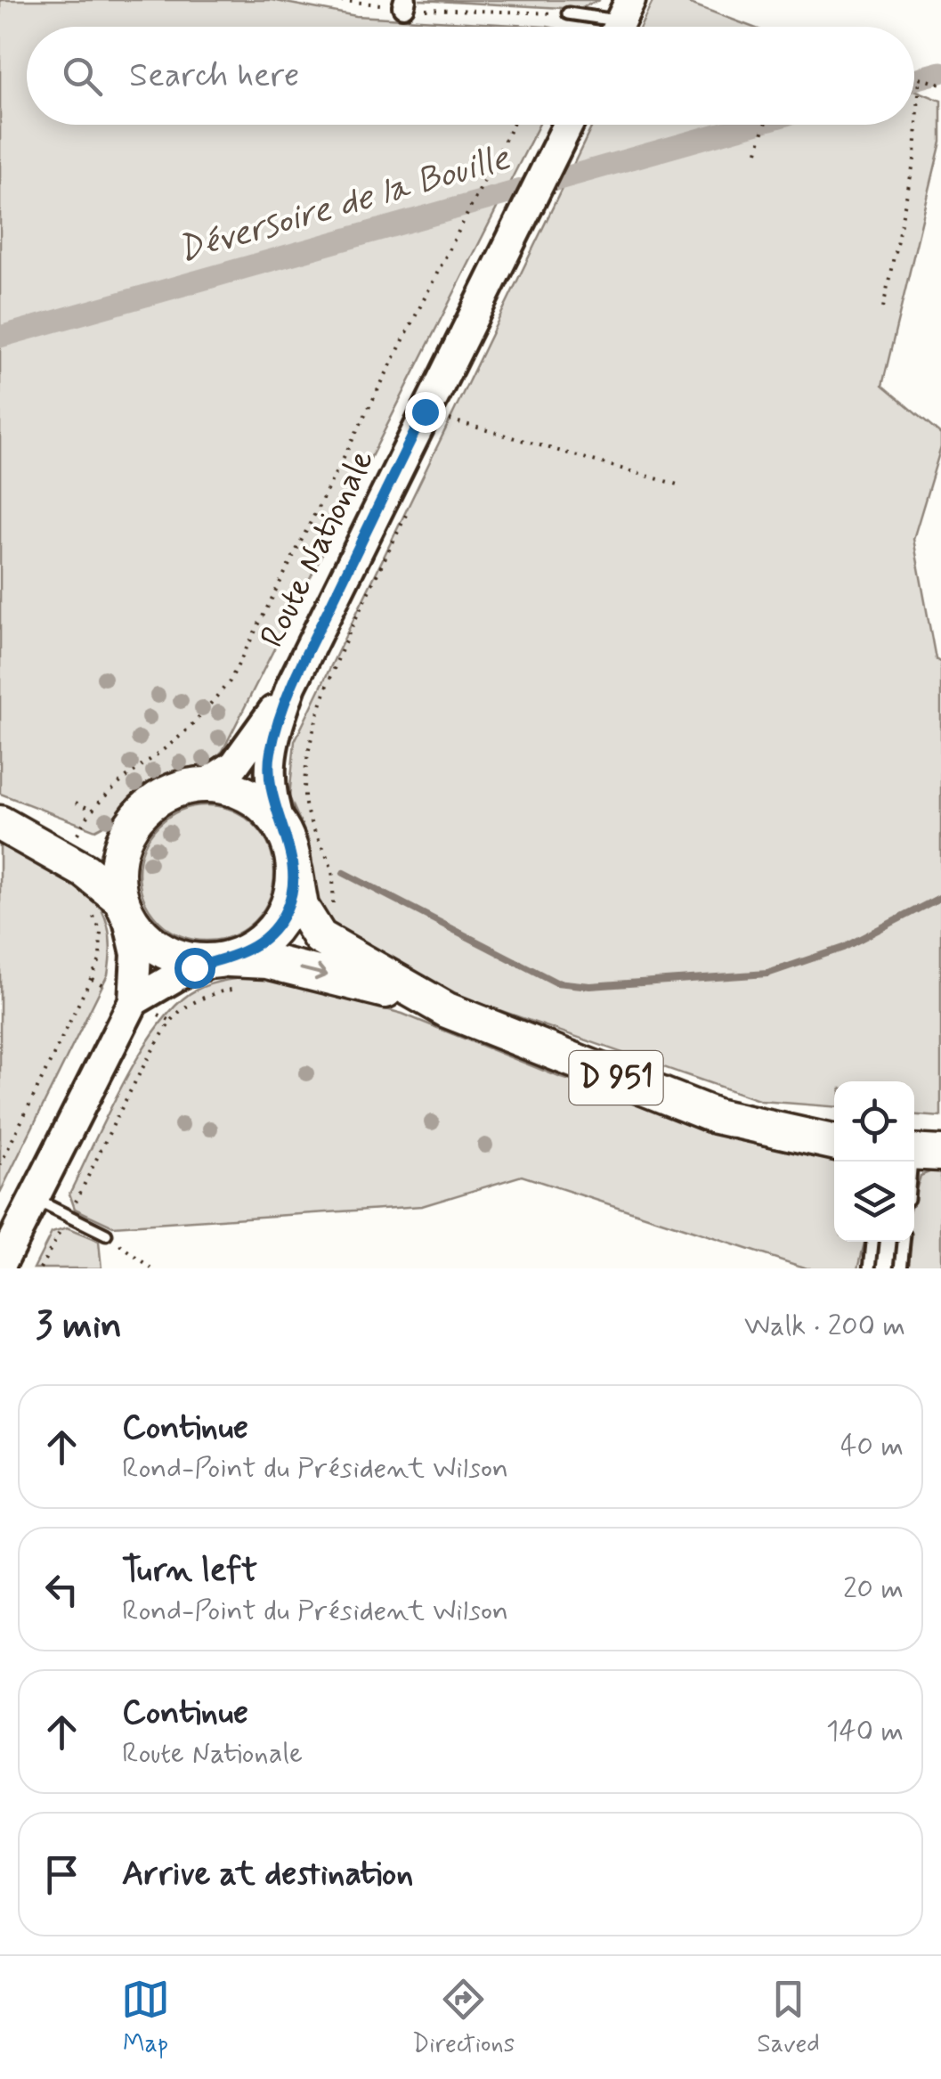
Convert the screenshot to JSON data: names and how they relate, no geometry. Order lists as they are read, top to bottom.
{
  "streets": {
    "main road": ["Route Nationale", "D 951"]
  },
  "crossings": [
    ["Route Nationale", "D 951"]
  ],
  "water": ["Déversoire de la Bouille"],
  "page": {
    "search": "Search here",
    "heading": ["3 min", "Walk · 200 m"],
    "list": [
      ["Continue", "Rond-Point du Président Wilson", "40 m"],
      ["Turn left", "Rond-Point du Président Wilson", "20 m"],
      ["Continue", "Route Nationale", "140 m"],
      "Arrive at destination"
    ],
    "nav": ["Map", "Directions", "Saved"]
  }
}
